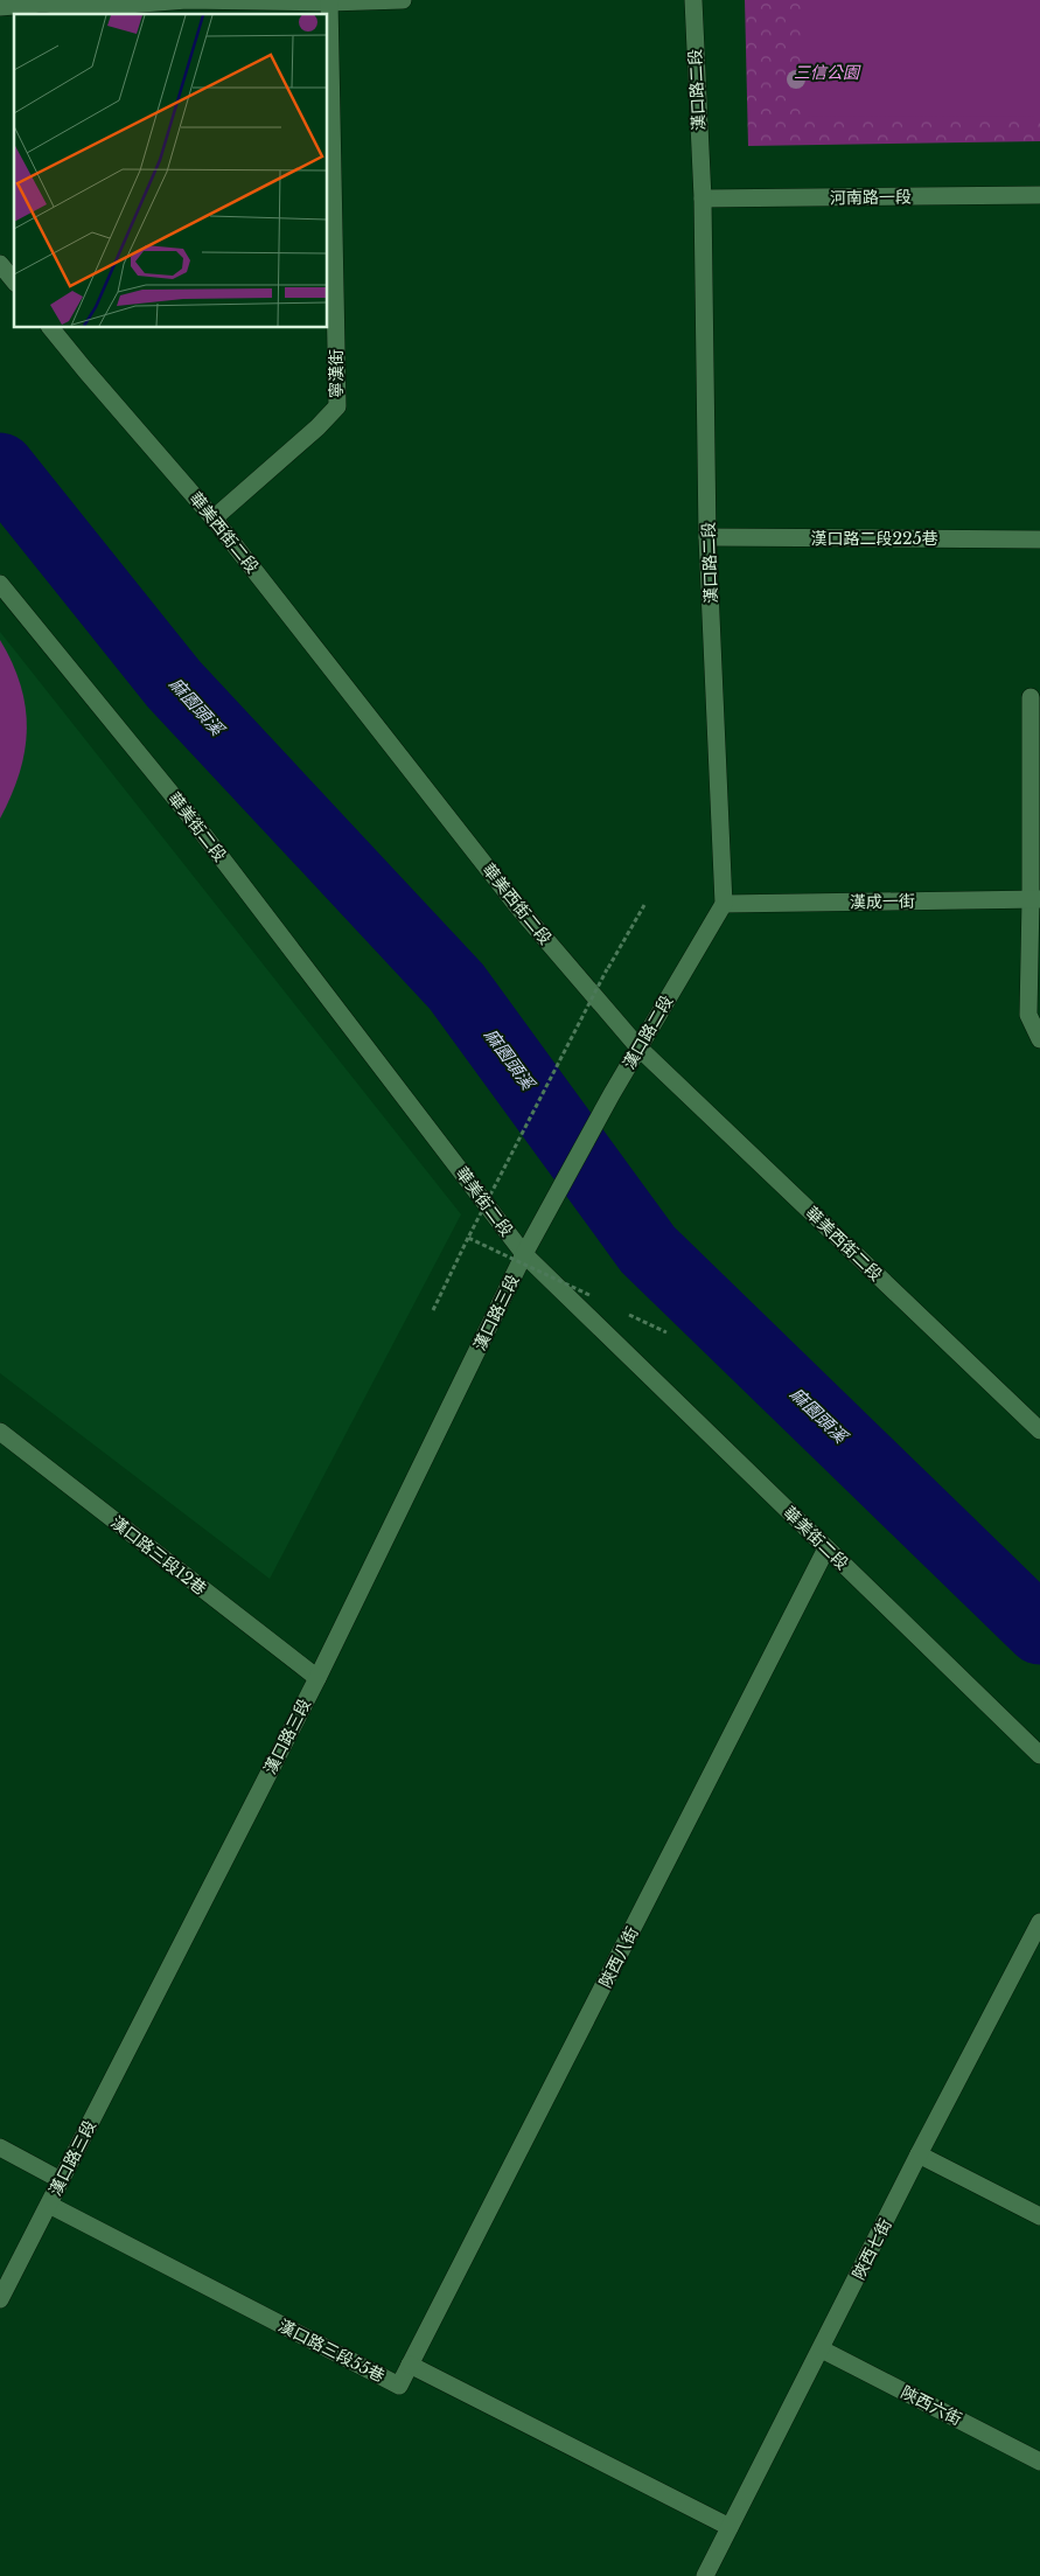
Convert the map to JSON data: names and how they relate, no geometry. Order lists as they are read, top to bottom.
{
  "streets": {
    "street": [
      "漢口路二段",
      "河南路一段",
      "寧漢街",
      "華美西街二段",
      "漢口路二段225巷",
      "華美街二段",
      "漢成一街",
      "漢口路三段",
      "漢口路三段12巷",
      "陝西八街",
      "陜西七街",
      "漢口路三段55巷",
      "陝西六街"
    ]
  },
  "crossings": [
    ["漢口路二段", "河南路一段"],
    ["漢口路二段", "華美西街二段"],
    ["漢口路二段", "漢口路二段225巷"],
    ["漢口路二段", "漢成一街"],
    ["漢口路二段", "漢口路三段"],
    ["寧漢街", "華美西街二段"],
    ["華美街二段", "漢口路三段"],
    ["華美街二段", "陝西八街"],
    ["漢口路三段", "漢口路三段12巷"],
    ["漢口路三段", "漢口路三段55巷"],
    ["陝西八街", "漢口路三段55巷"],
    ["陜西七街", "漢口路三段55巷"],
    ["陜西七街", "陝西六街"]
  ],
  "water": ["麻園頭溪"],
  "parks": ["三信公園"]
}
